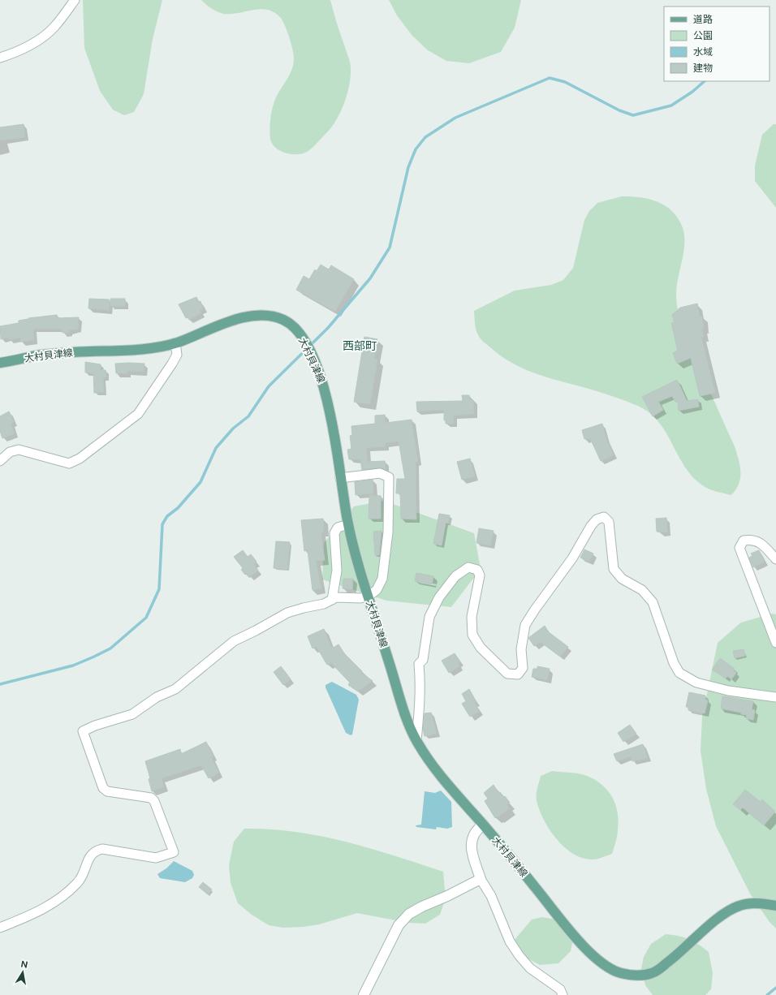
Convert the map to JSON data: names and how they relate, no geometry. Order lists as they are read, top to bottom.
{
  "streets": {
    "main road": ["大村貝津線"]
  },
  "districts": ["西部町"],
  "legend": [
    "道路",
    "公園",
    "水域",
    "建物"
  ],
  "north": "top"
}
